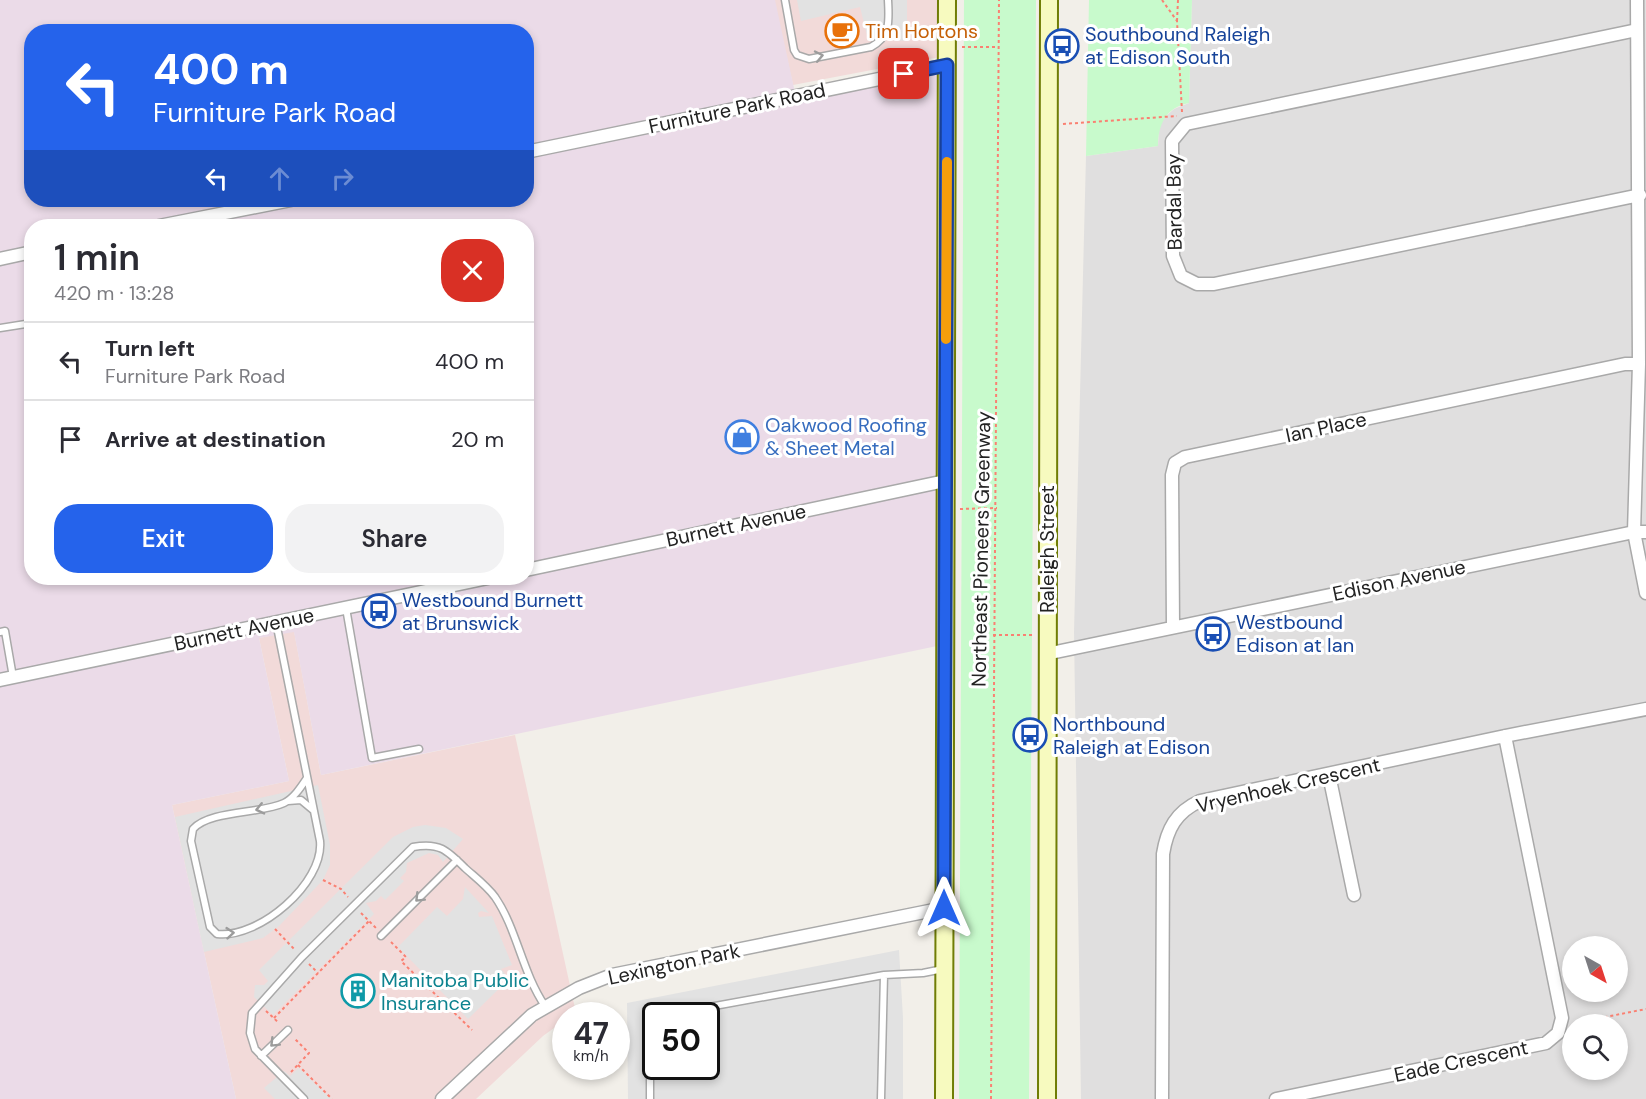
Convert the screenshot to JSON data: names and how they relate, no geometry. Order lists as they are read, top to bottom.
{
  "streets": {
    "main road": ["Raleigh Street"],
    "street": [
      "Furniture Park Road",
      "Bardal Bay",
      "Ian Place",
      "Burnett Avenue",
      "Edison Avenue",
      "Vryenhoek Crescent",
      "Lexington Park",
      "Eade Crescent"
    ],
    "path": ["Northeast Pioneers Greenway"]
  },
  "crossings": [
    ["Ian Place", "Edison Avenue"],
    ["Raleigh Street", "Edison Avenue"]
  ],
  "places": {
    "cafe": ["Tim Hortons"],
    "bus stop": [
      "Southbound Raleigh at Edison South",
      "Westbound Burnett at Brunswick",
      "Westbound Edison at Ian",
      "Northbound Raleigh at Edison"
    ],
    "shop": ["Oakwood Roofing & Sheet Metal"],
    "building": ["Manitoba Public Insurance"]
  },
  "north": "bottom right",
  "page": {
    "turn": ["400 m", "Furniture Park Road"],
    "heading": ["1 min", "420 m · 13:28"],
    "list": [
      {
        "name": "Turn left",
        "note": "Furniture Park Road",
        "value": "400 m"
      },
      {
        "name": "Arrive at destination",
        "value": "20 m"
      }
    ],
    "buttons": ["Exit", "Share"],
    "speed": "47 km/h",
    "limit": "50"
  }
}
